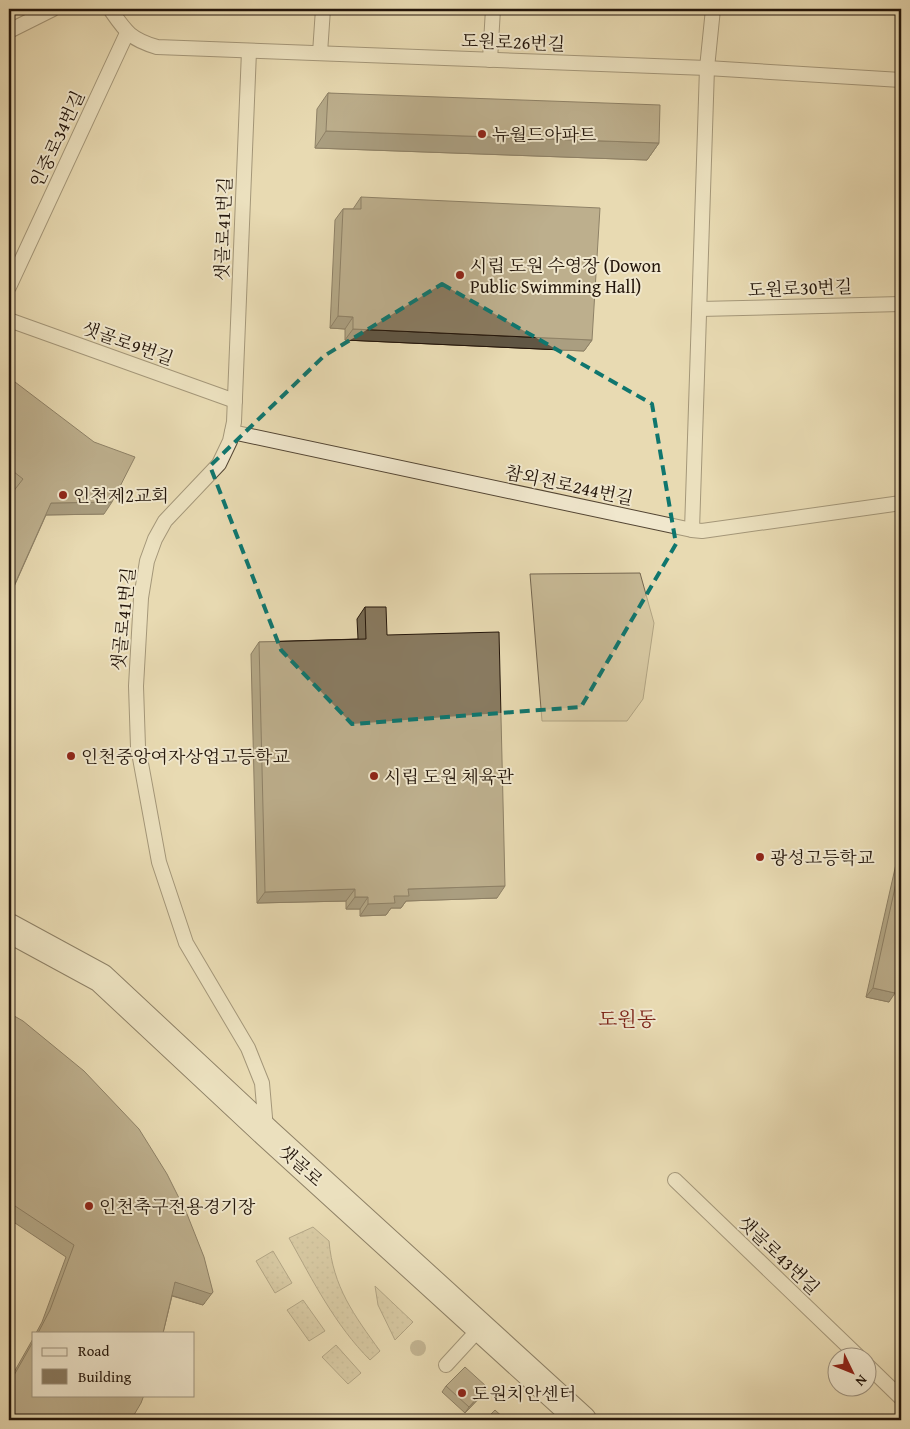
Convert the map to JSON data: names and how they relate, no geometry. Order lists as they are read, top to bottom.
{
  "streets": {
    "street": ["샛골로"],
    "lane": [
      "도원로26번길",
      "인중로34번길",
      "샛골로41번길",
      "도원로30번길",
      "샛골로9번길",
      "참외전로244번길",
      "샛골로43번길"
    ]
  },
  "crossings": [
    ["도원로26번길", "인중로34번길"],
    ["도원로26번길", "샛골로41번길"],
    ["샛골로41번길", "샛골로9번길"],
    ["샛골로41번길", "참외전로244번길"],
    ["샛골로41번길", "샛골로"]
  ],
  "districts": ["도원동"],
  "places": [
    "뉴월드아파트",
    "시립 도원 수영장 (Dowon Public Swimming Hall)",
    "인천제2교회",
    "인천중앙여자상업고등학교",
    "시립 도원 체육관",
    "광성고등학교",
    "인천축구전용경기장",
    "도원치안센터"
  ],
  "legend": ["Road", "Building"],
  "north": "bottom right"
}
